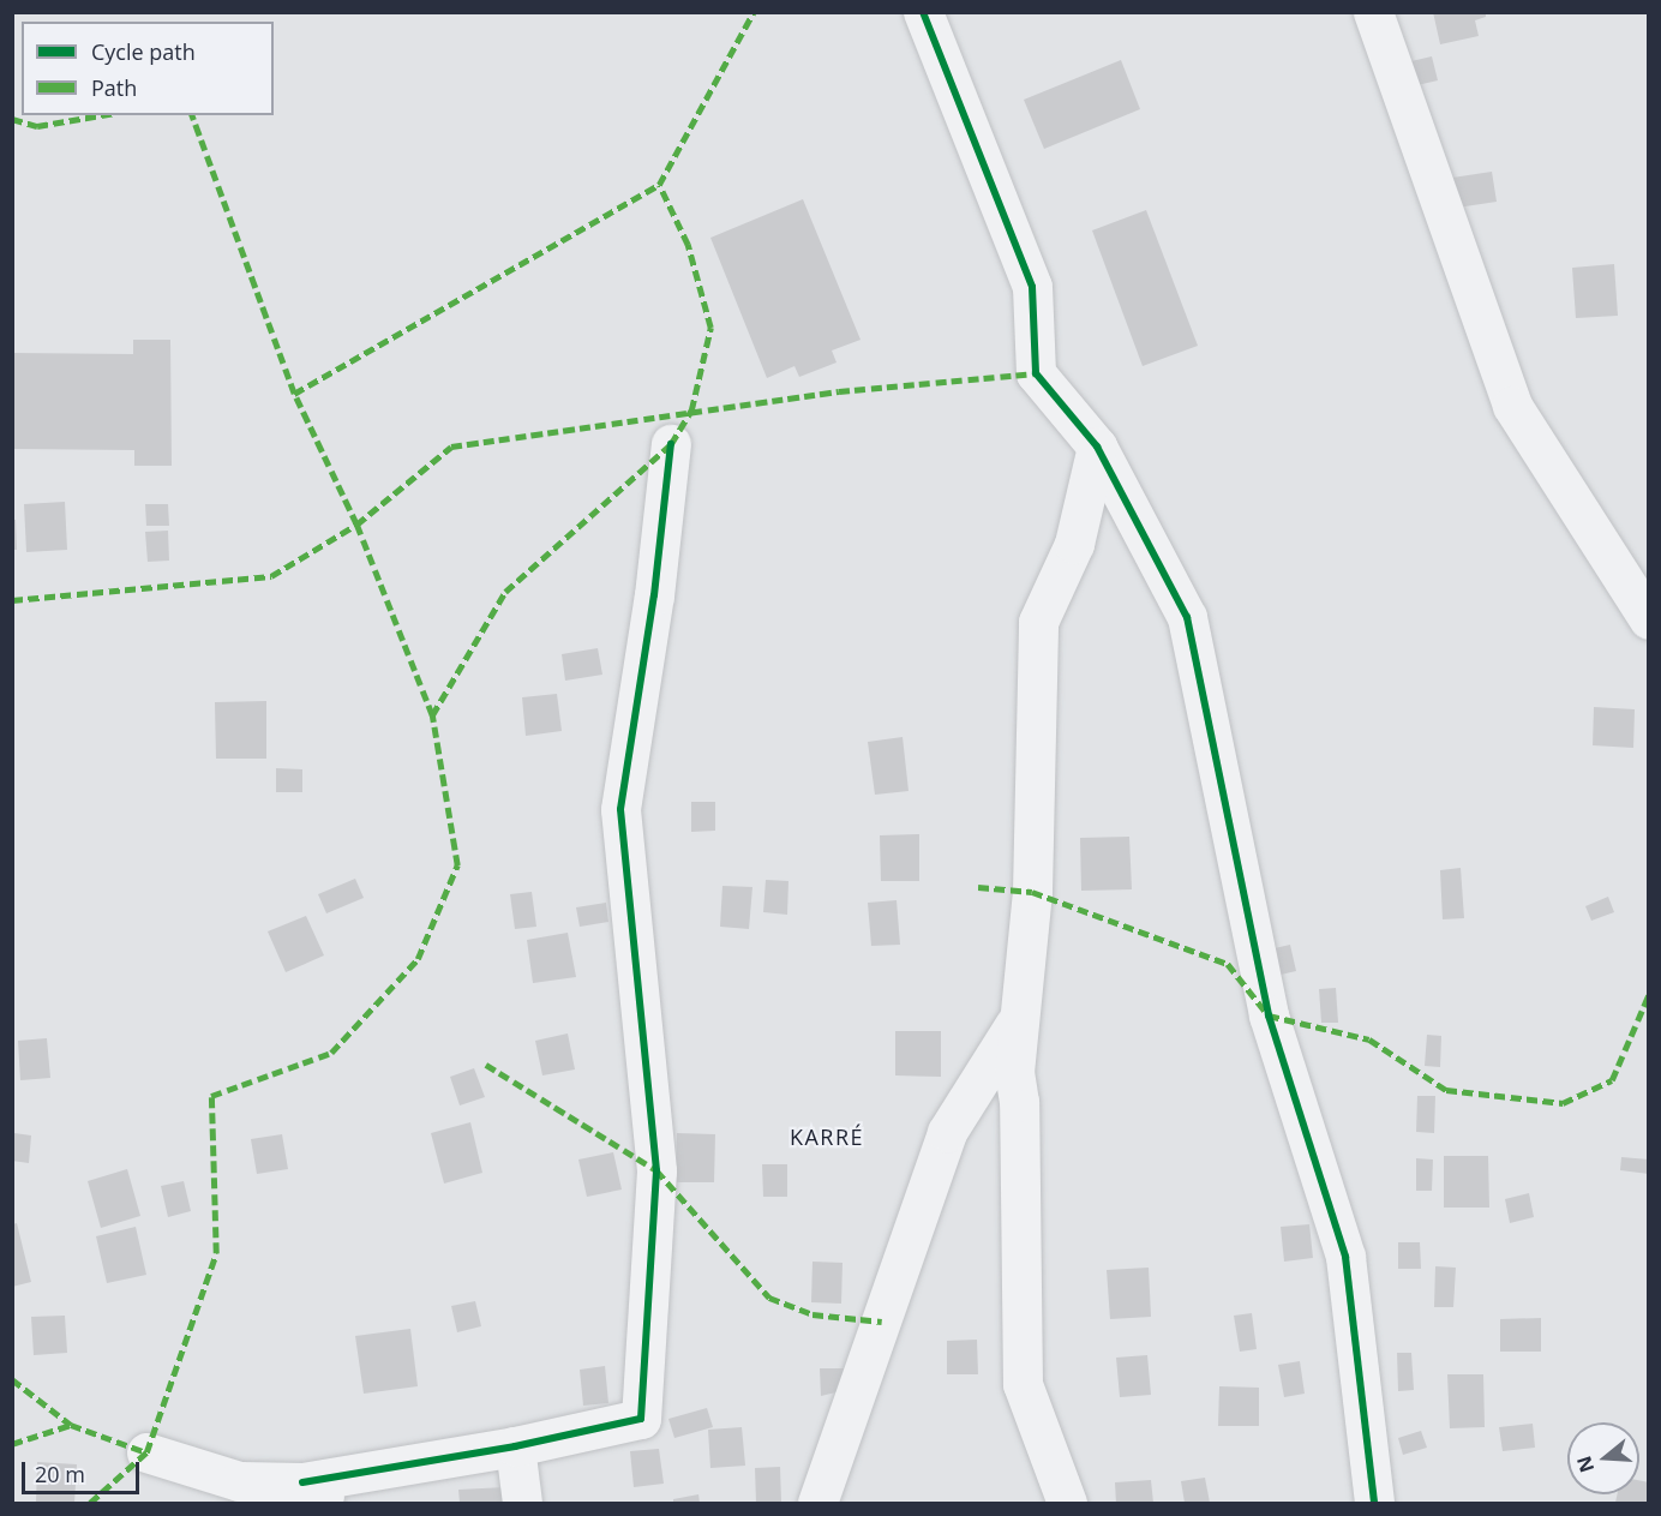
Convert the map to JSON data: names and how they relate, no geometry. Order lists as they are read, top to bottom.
{
  "districts": ["KARRÉ"],
  "legend": ["Cycle path", "Path"],
  "scale_bar": "20 m",
  "north": "left"
}
